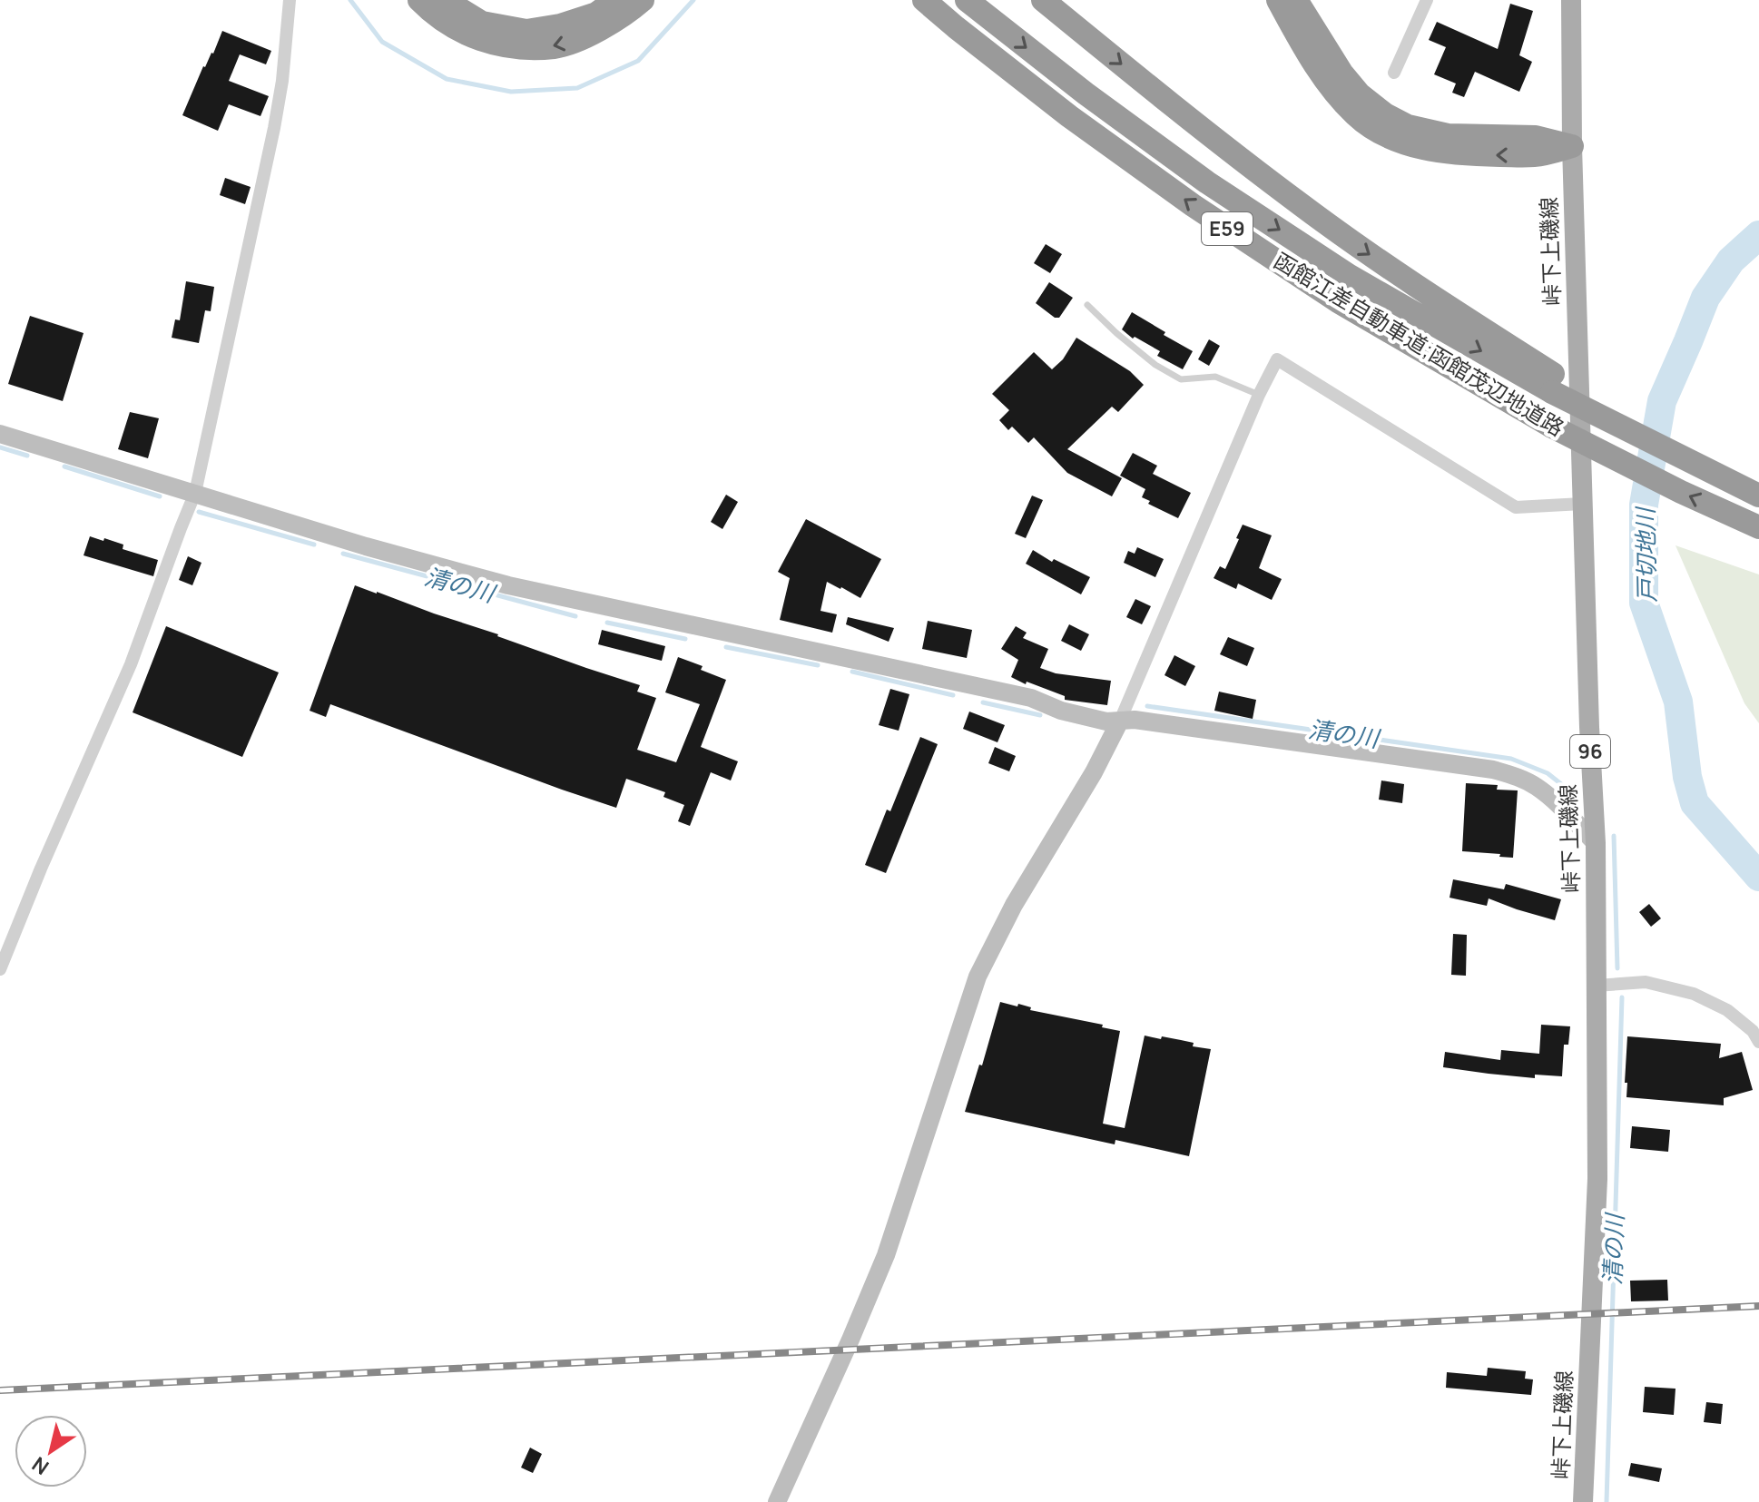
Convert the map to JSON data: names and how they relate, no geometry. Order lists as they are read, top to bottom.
{
  "streets": {
    "highway": ["E59", "函館江差自動車道;函館茂辺地道路"],
    "main road": ["峠下上磯線", "96"]
  },
  "water": ["戸切地川", "清の川"],
  "north": "bottom left"
}
